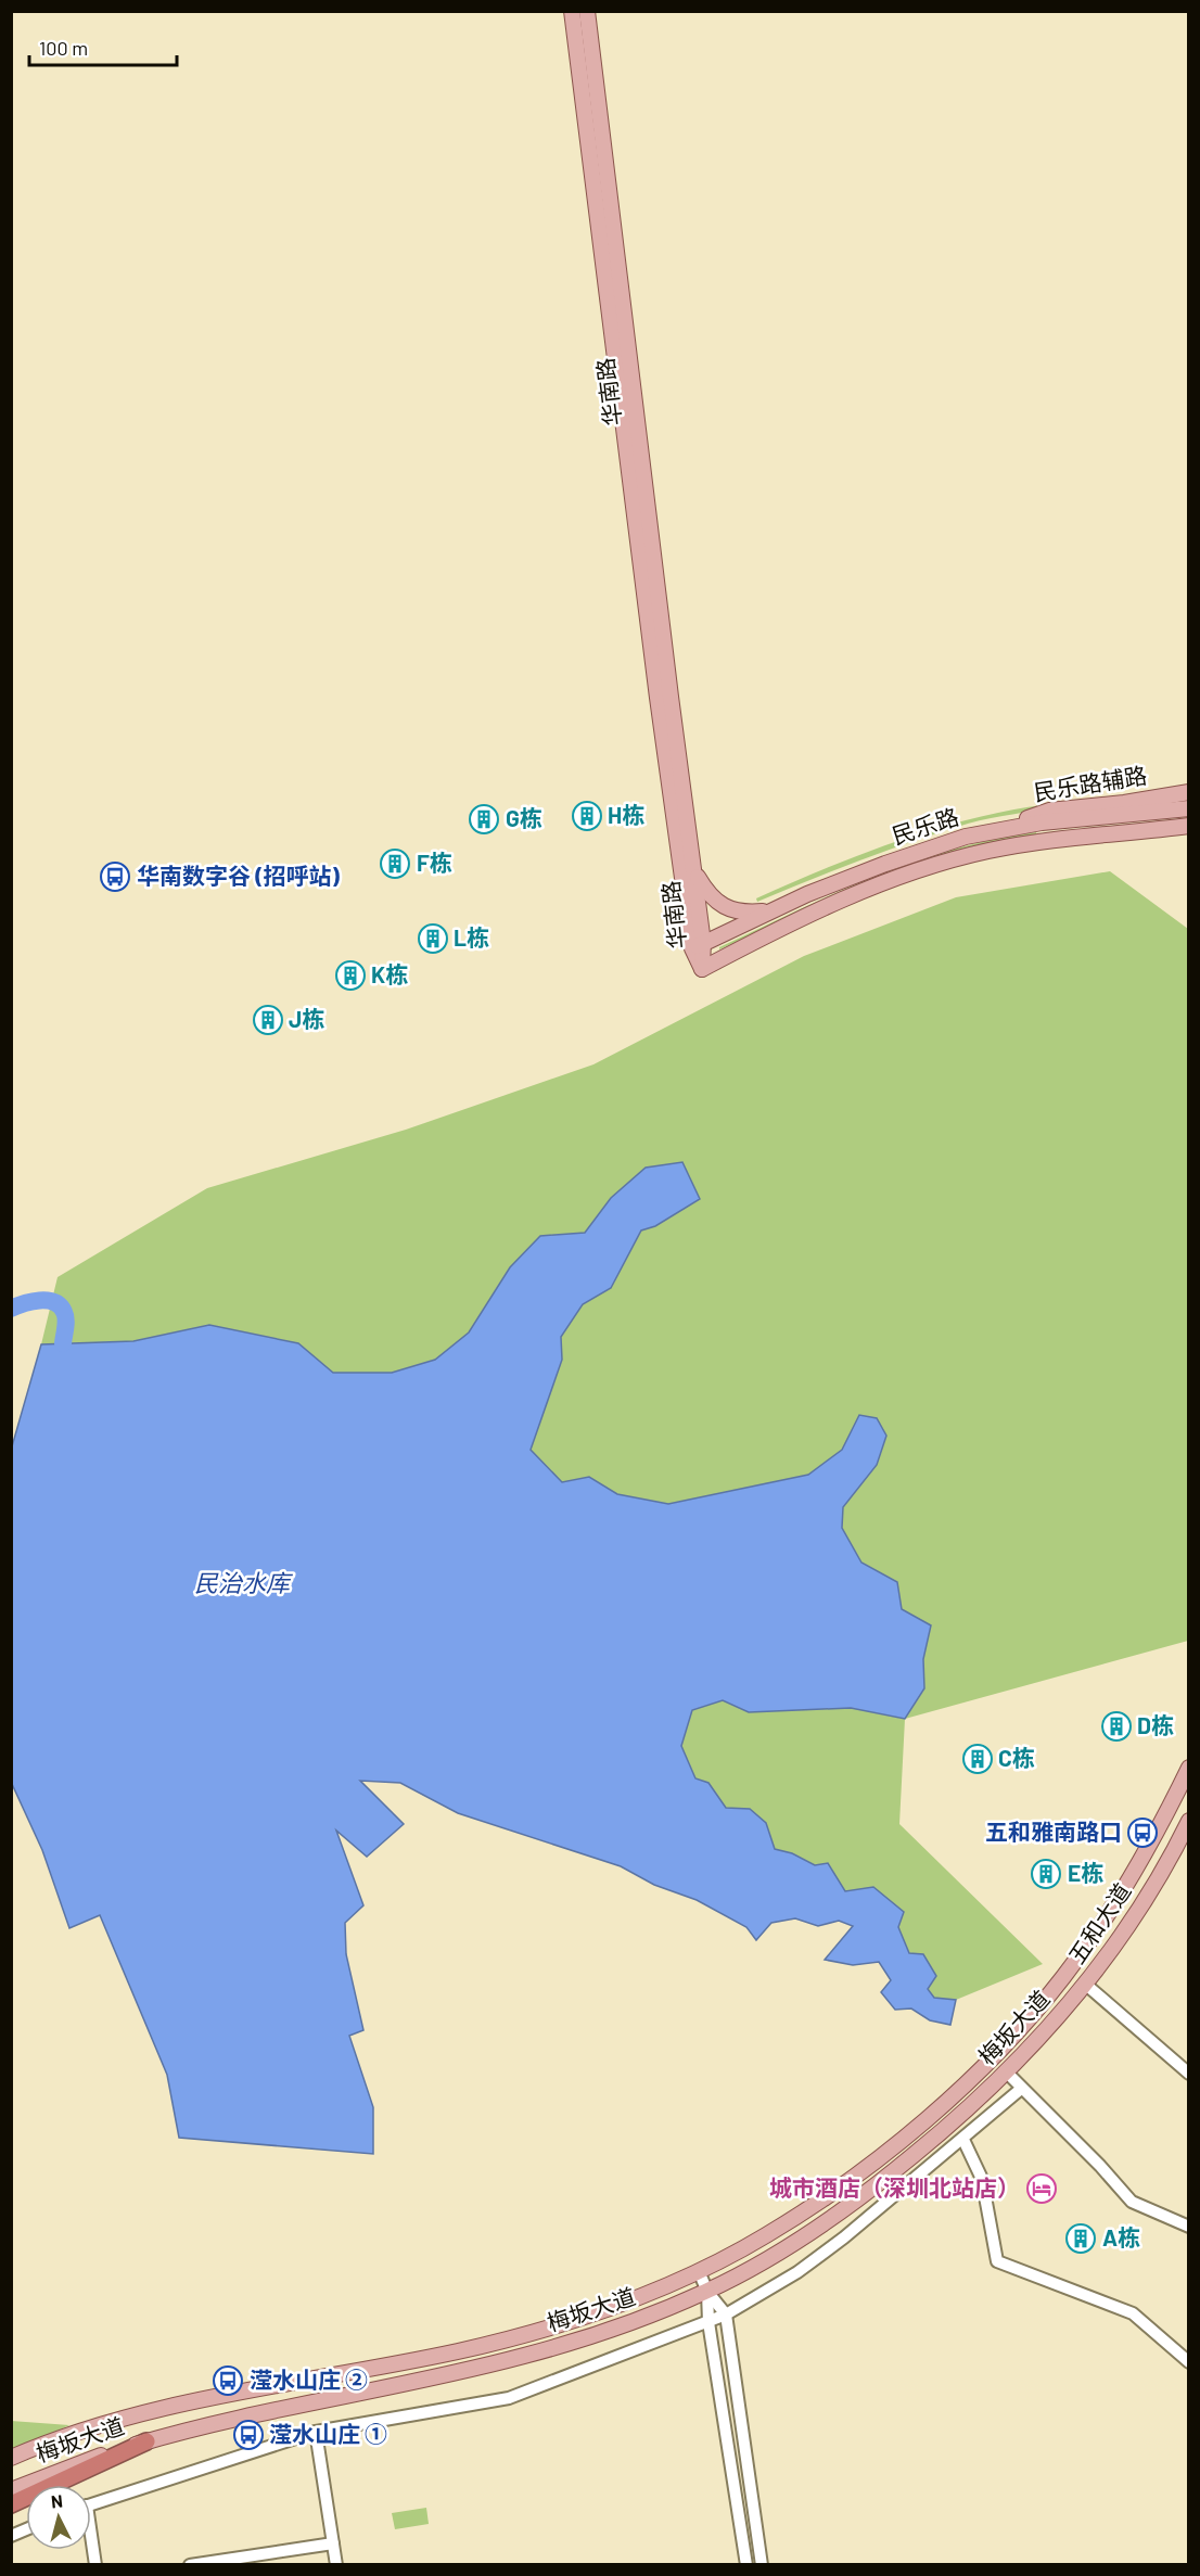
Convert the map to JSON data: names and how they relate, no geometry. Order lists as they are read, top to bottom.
{
  "streets": {
    "main road": [
      "华南路",
      "民乐路辅路",
      "民乐路",
      "五和大道",
      "梅坂大道"
    ]
  },
  "crossings": [
    ["华南路", "民乐路"],
    ["民乐路辅路", "民乐路"],
    ["五和大道", "梅坂大道"]
  ],
  "water": ["民治水库"],
  "places": {
    "building": [
      "H栋",
      "G栋",
      "F栋",
      "L栋",
      "K栋",
      "J栋",
      "D栋",
      "C栋",
      "E栋",
      "A栋"
    ],
    "bus stop": [
      "华南数字谷 (招呼站)",
      "五和雅南路口",
      "滢水山庄 ②",
      "滢水山庄 ①"
    ],
    "hotel": ["城市酒店（深圳北站店）"]
  },
  "scale_bar": "100 m",
  "north": "top"
}
